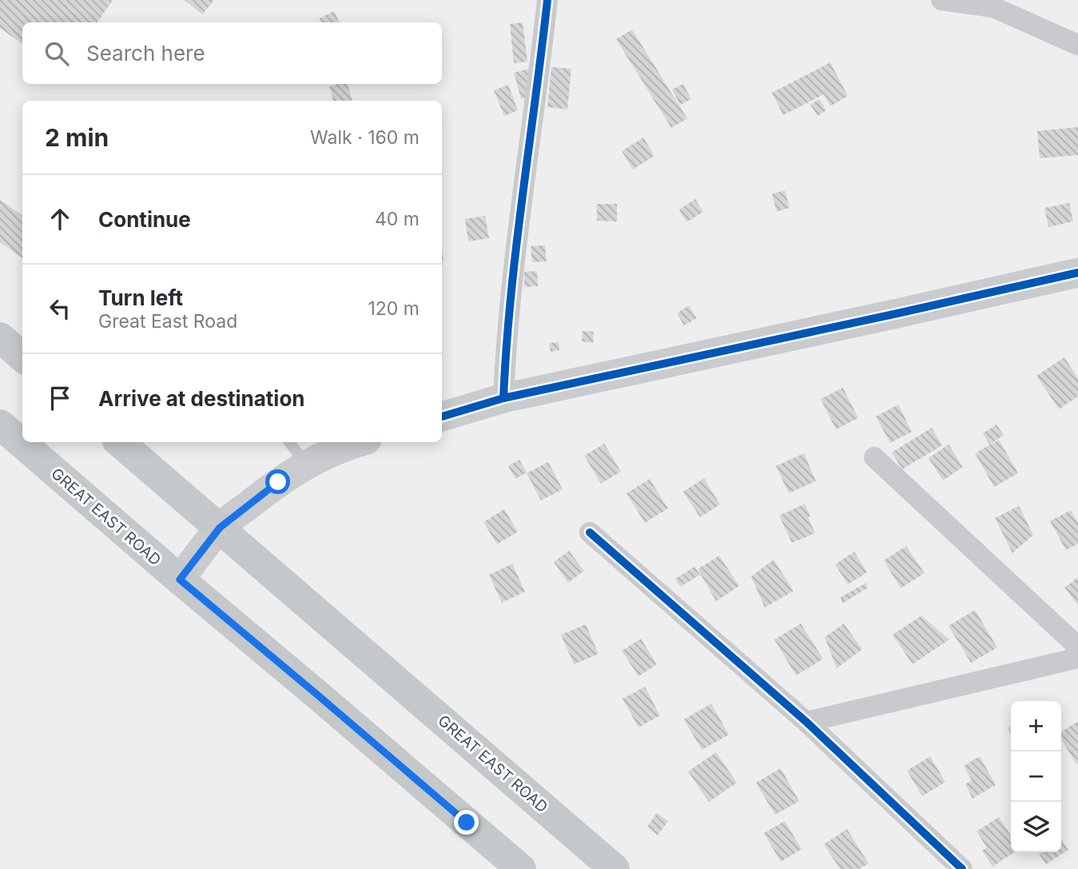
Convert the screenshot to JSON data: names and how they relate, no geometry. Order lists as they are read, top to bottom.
{
  "streets": {
    "main road": ["GREAT EAST ROAD"]
  },
  "page": {
    "search": "Search here",
    "heading": ["2 min", "Walk · 160 m"],
    "list": [
      ["Continue", "40 m"],
      ["Turn left", "Great East Road", "120 m"],
      "Arrive at destination"
    ],
    "map_buttons": ["+", "−"]
  }
}
